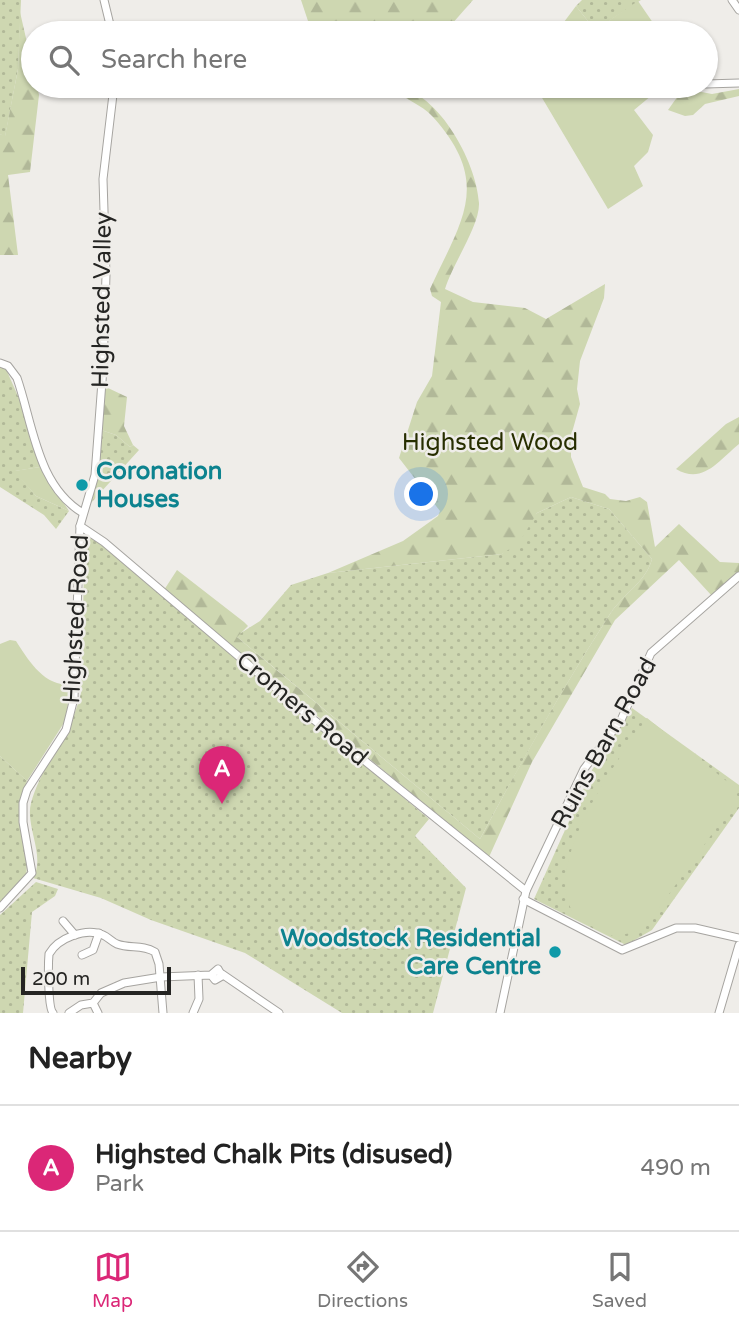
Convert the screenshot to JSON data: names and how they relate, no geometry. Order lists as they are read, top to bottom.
{
  "streets": {
    "street": [
      "Highsted Valley",
      "Highsted Road",
      "Cromers Road",
      "Ruins Barn Road"
    ]
  },
  "crossings": [
    ["Highsted Valley", "Highsted Road"],
    ["Highsted Road", "Cromers Road"],
    ["Cromers Road", "Ruins Barn Road"]
  ],
  "parks": ["Highsted Wood"],
  "places": ["Coronation Houses", "Woodstock Residential Care Centre"],
  "scale_bar": "200 m",
  "page": {
    "search": "Search here",
    "pins": "A",
    "scale": "200 m",
    "heading": "Nearby",
    "list": [
      {
        "mark": "A",
        "name": "Highsted Chalk Pits (disused)",
        "note": "Park",
        "value": "490 m"
      }
    ],
    "nav": ["Map", "Directions", "Saved"]
  }
}
